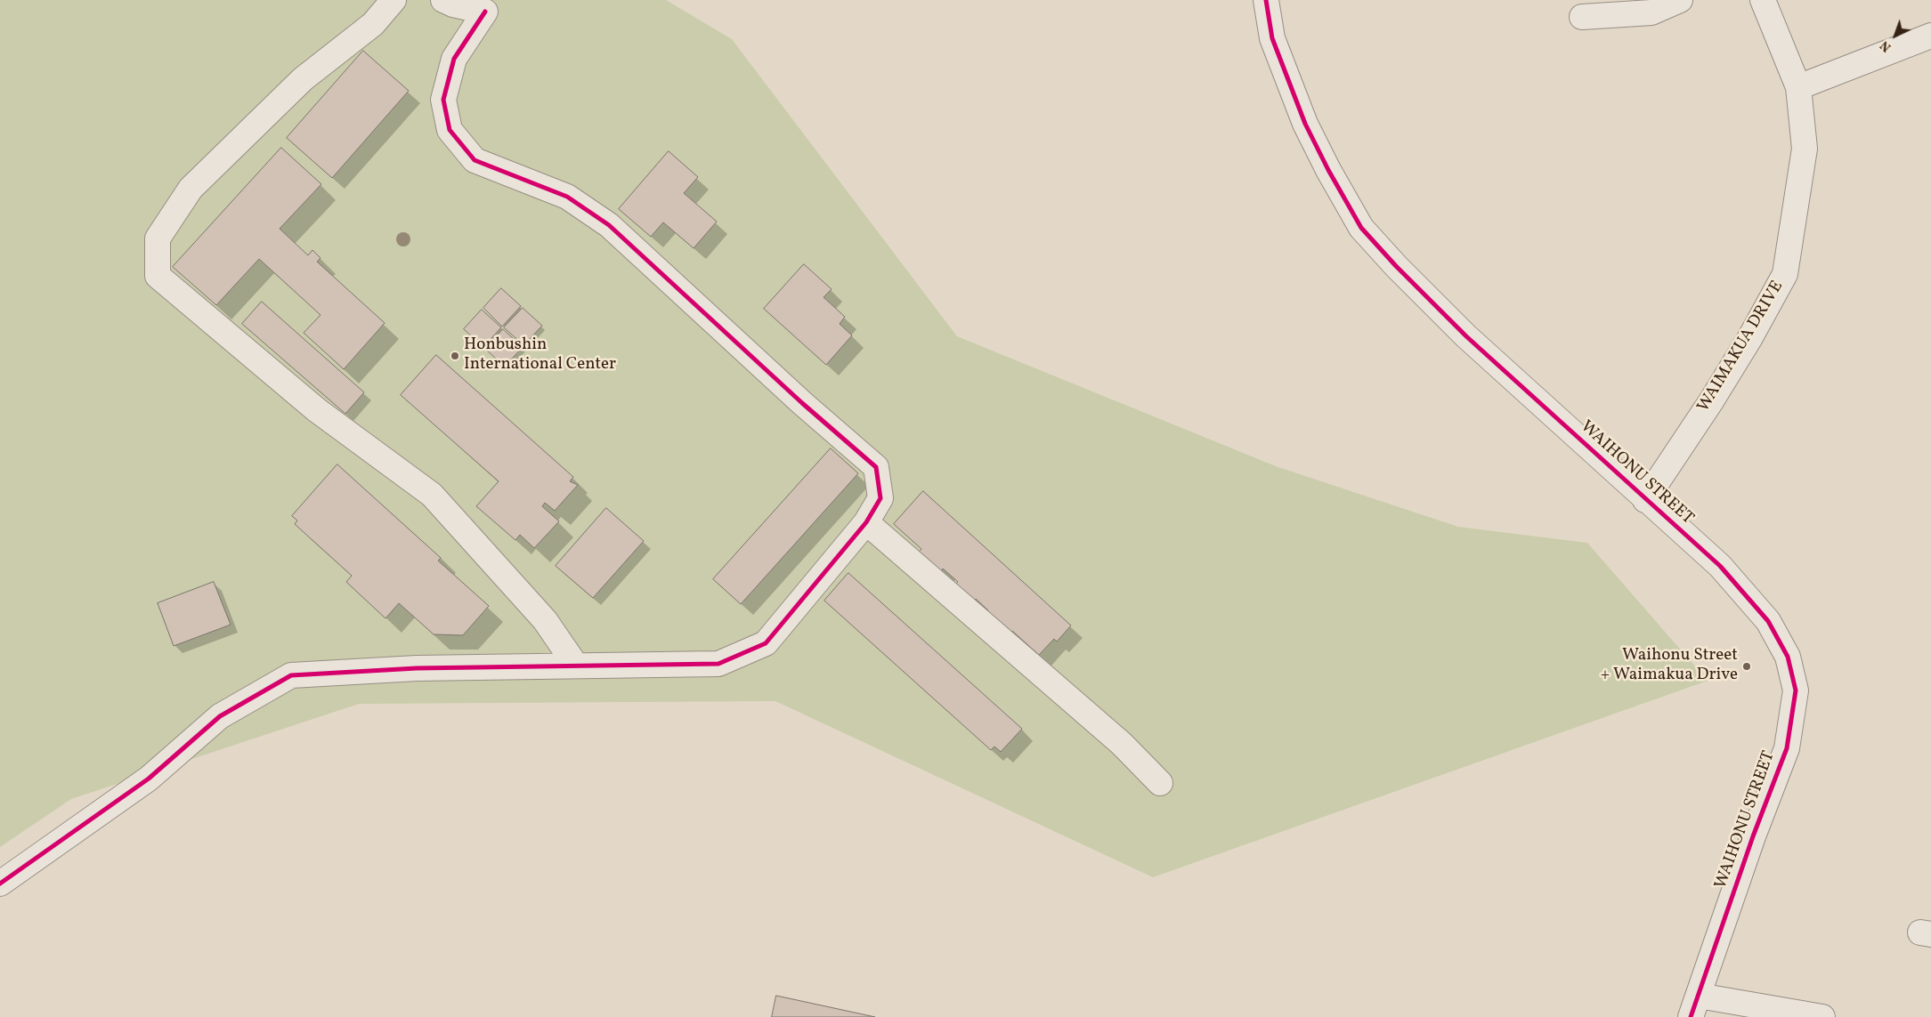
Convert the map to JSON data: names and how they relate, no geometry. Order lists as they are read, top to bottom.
{
  "streets": {
    "street": ["WAIMAKUA DRIVE", "WAIHONU STREET"]
  },
  "crossings": [
    ["WAIMAKUA DRIVE", "WAIHONU STREET"]
  ],
  "places": ["Honbushin International Center", "Waihonu Street + Waimakua Drive"],
  "north": "bottom left"
}
